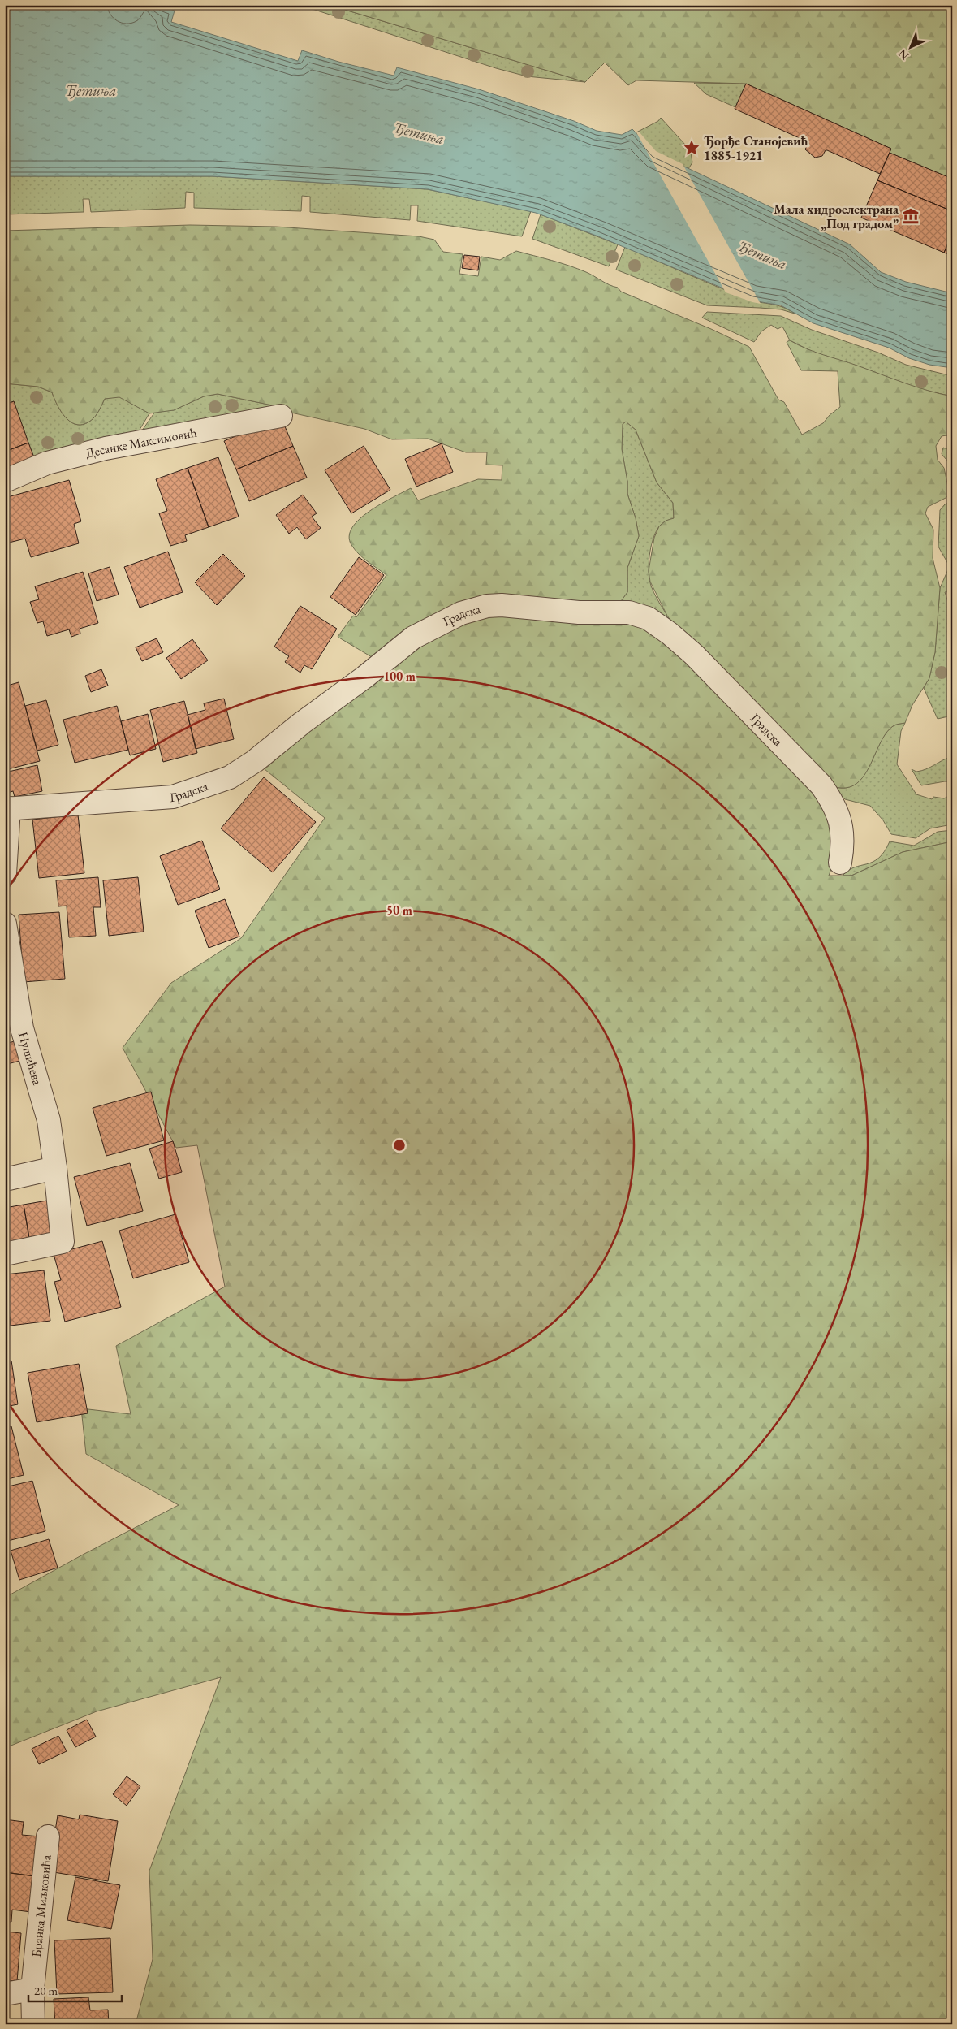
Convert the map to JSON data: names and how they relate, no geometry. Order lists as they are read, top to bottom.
{
  "streets": {
    "street": [
      "Десанке Максимовић",
      "Градска",
      "Нушићева",
      "Бранка Миљковића"
    ]
  },
  "water": ["Ђетиња"],
  "places": {
    "place": ["Ђорђе Станојевић 1885-1921"],
    "museum": ["Мала хидроелектрана „Под градом”"]
  },
  "scale_bar": "20 m",
  "north": "bottom left",
  "rings": ["100 m", "50 m"]
}
